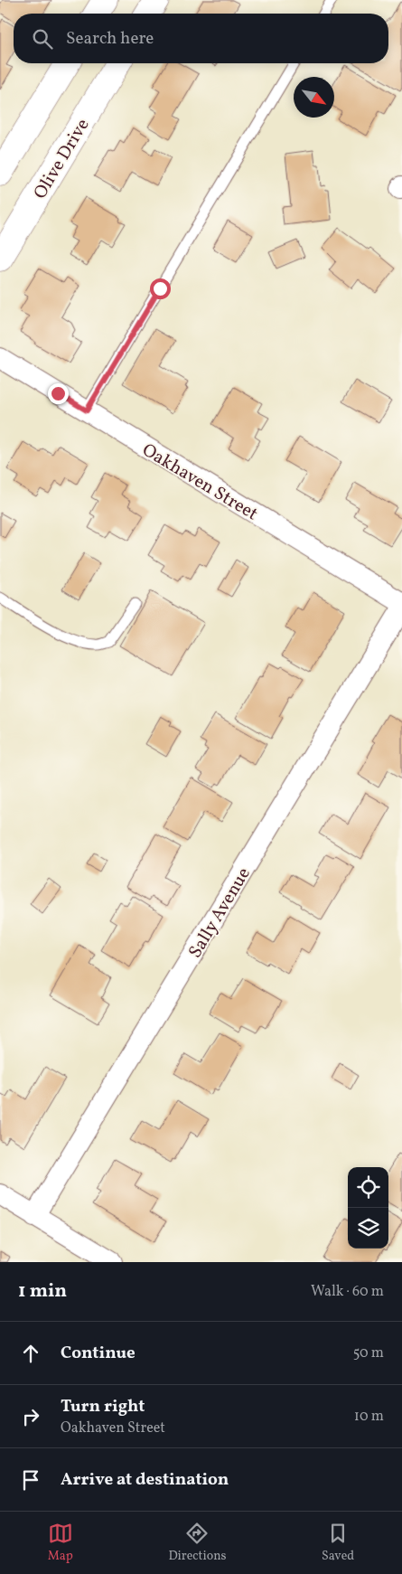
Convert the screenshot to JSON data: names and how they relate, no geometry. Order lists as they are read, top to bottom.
{
  "streets": {
    "main road": ["Olive Drive"],
    "street": ["Oakhaven Street", "Sally Avenue"]
  },
  "north": "bottom right",
  "page": {
    "search": "Search here",
    "heading": ["1 min", "Walk · 60 m"],
    "list": [
      ["Continue", "50 m"],
      ["Turn right", "Oakhaven Street", "10 m"],
      "Arrive at destination"
    ],
    "nav": ["Map", "Directions", "Saved"]
  }
}
